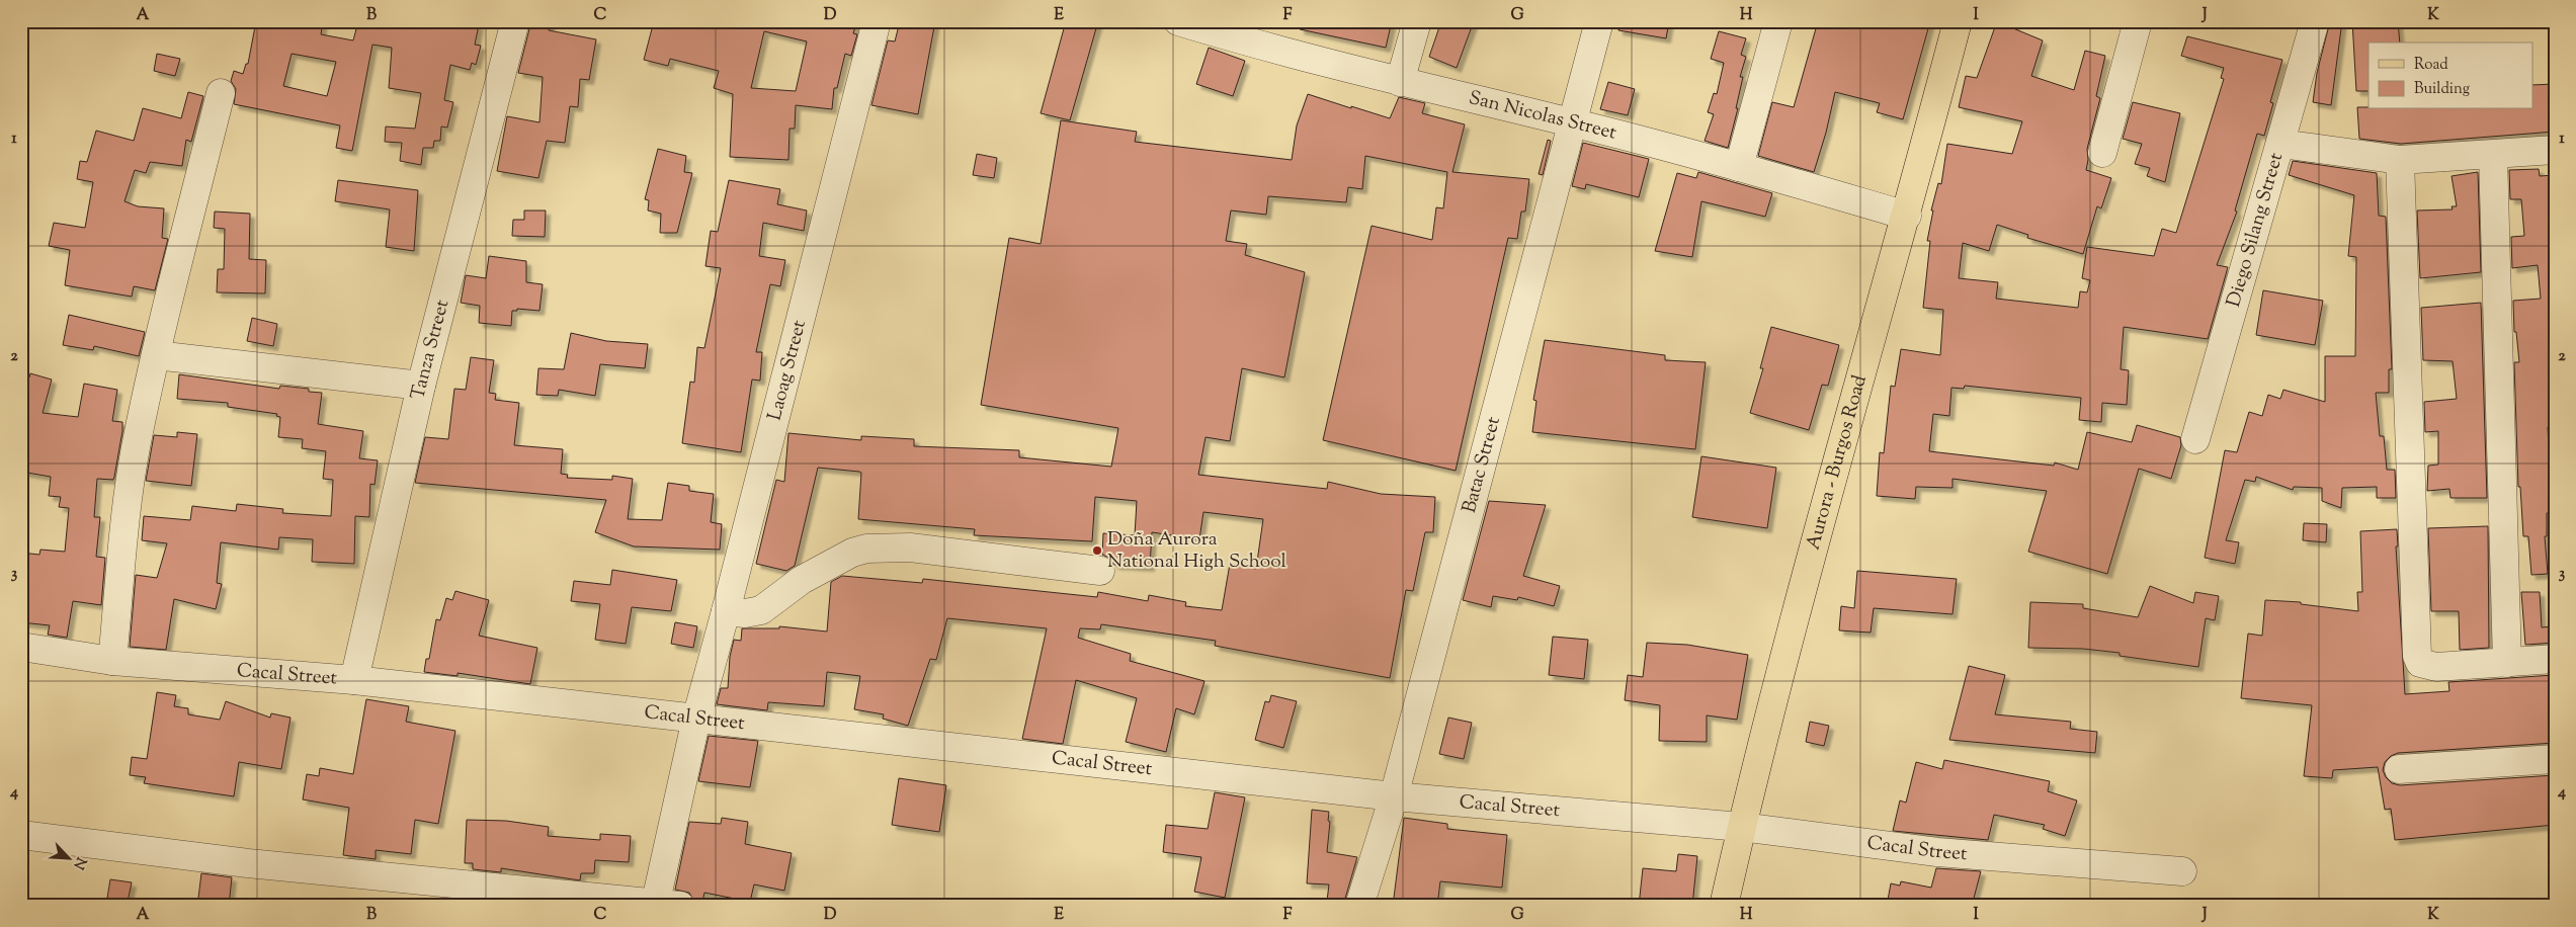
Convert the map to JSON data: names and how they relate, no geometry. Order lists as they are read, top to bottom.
{
  "streets": {
    "main road": ["Aurora - Burgos Road"],
    "street": [
      "San Nicolas Street",
      "Diego Silang Street",
      "Tanza Street",
      "Laoag Street",
      "Batac Street",
      "Cacal Street"
    ]
  },
  "crossings": [
    ["San Nicolas Street", "Aurora - Burgos Road"],
    ["San Nicolas Street", "Batac Street"],
    ["Tanza Street", "Cacal Street"],
    ["Laoag Street", "Cacal Street"],
    ["Aurora - Burgos Road", "Cacal Street"],
    ["Batac Street", "Cacal Street"]
  ],
  "places": ["Doña Aurora National High School"],
  "legend": ["Road", "Building"],
  "north": "bottom right",
  "grid": {
    "columns": [
      "A",
      "B",
      "C",
      "D",
      "E",
      "F",
      "G",
      "H",
      "I",
      "J",
      "K"
    ],
    "rows": [
      "1",
      "2",
      "3",
      "4"
    ]
  }
}
